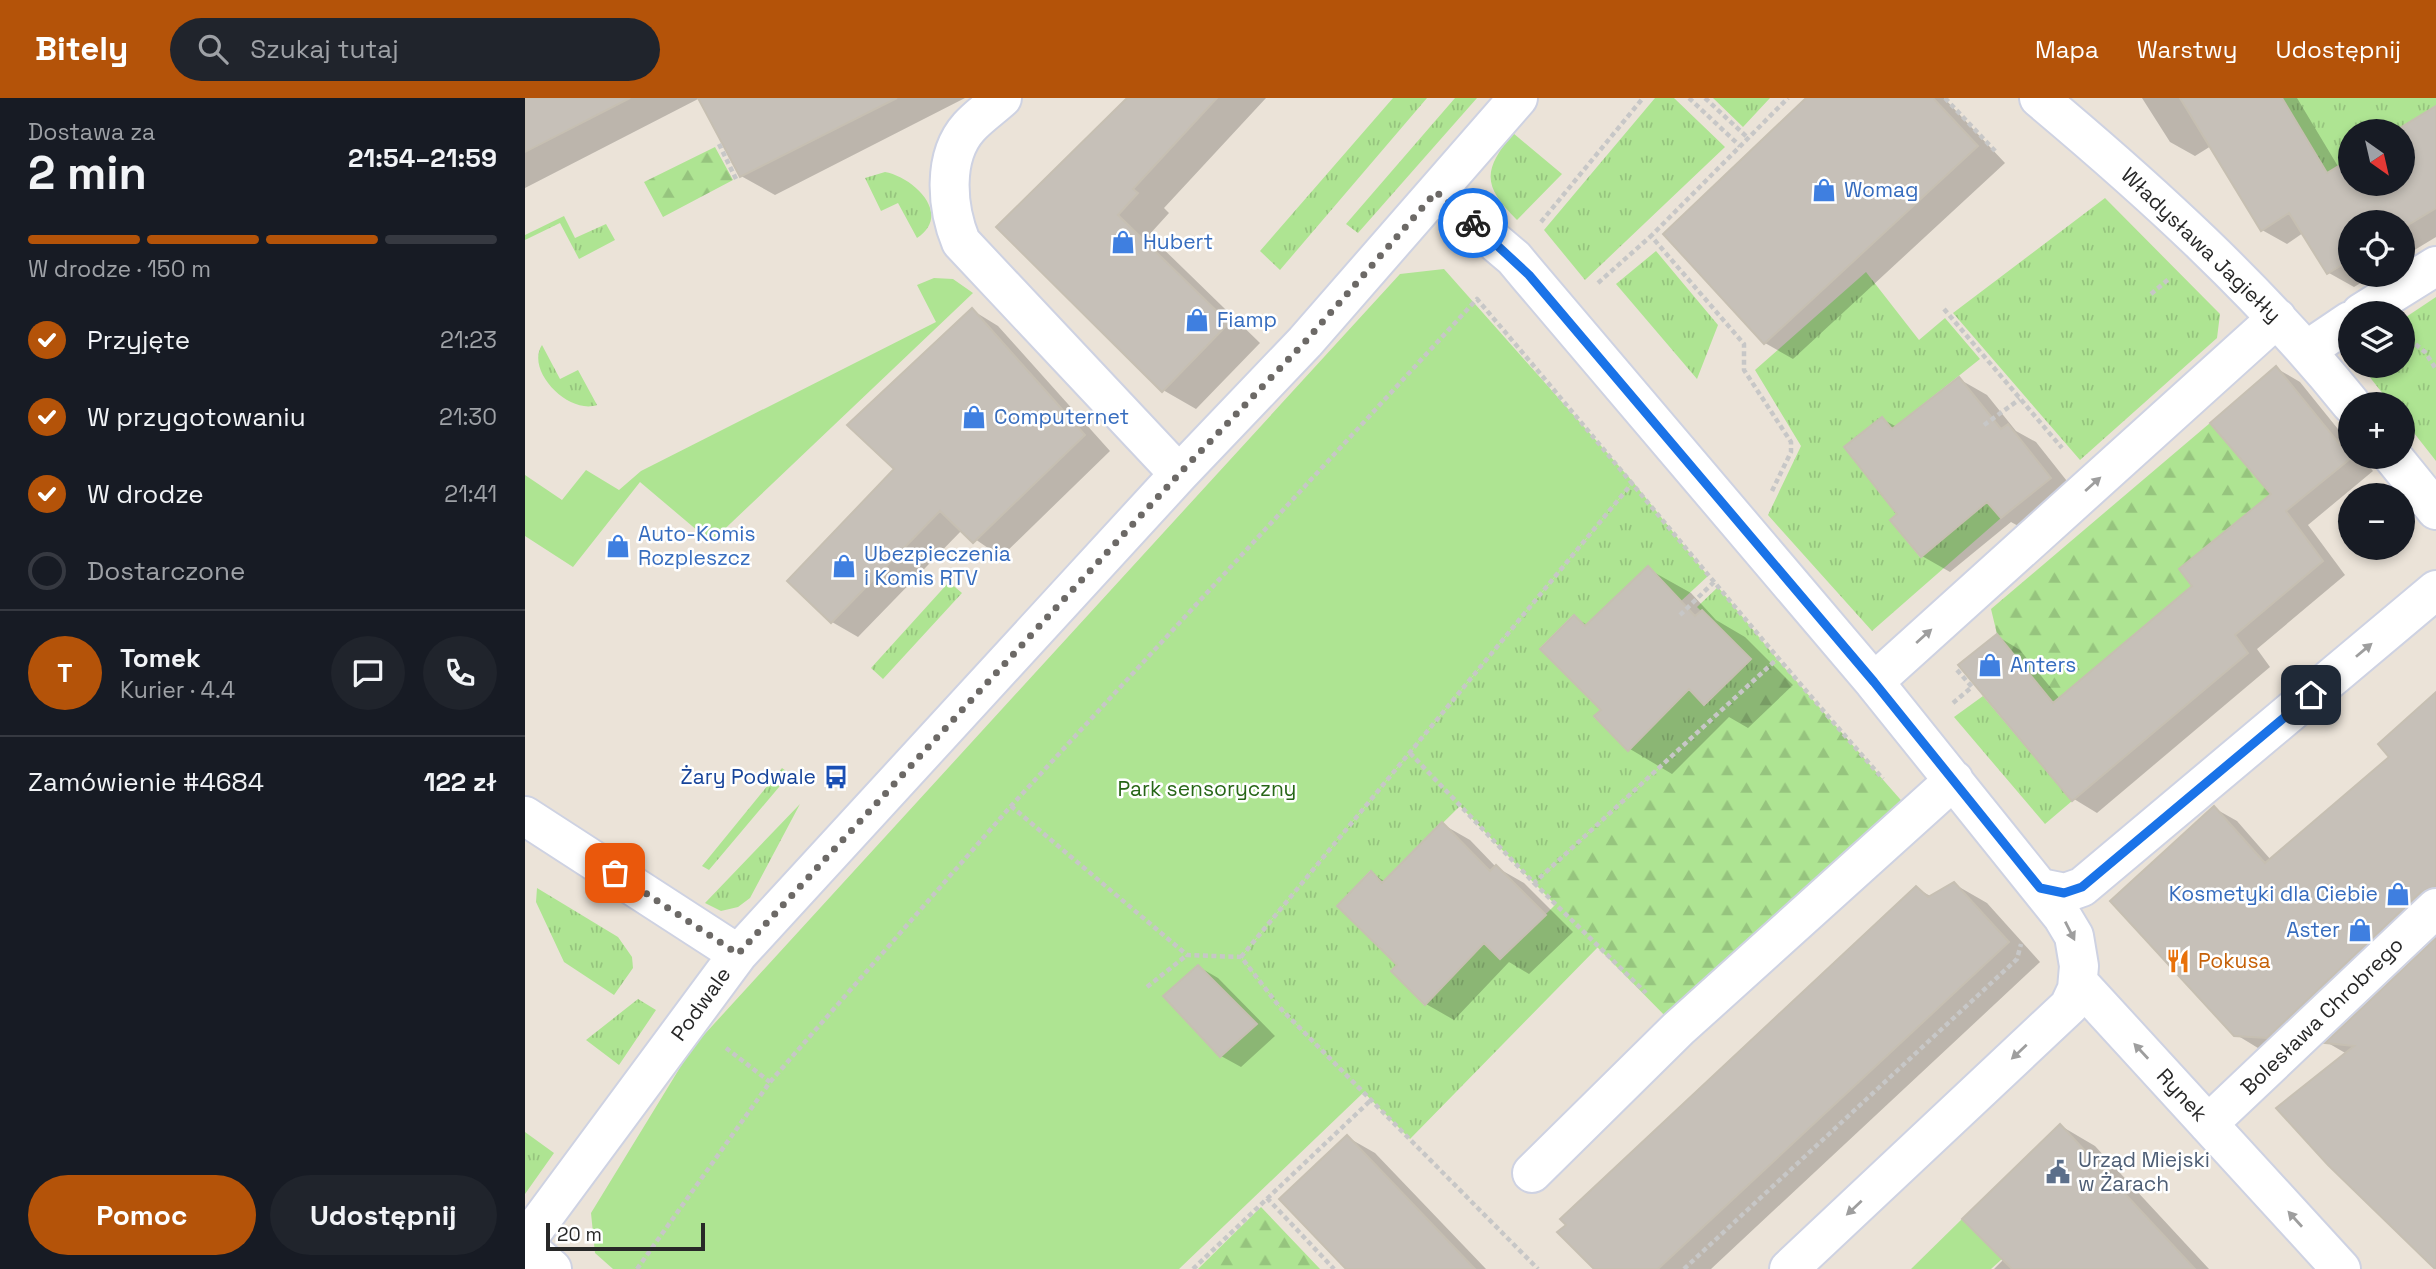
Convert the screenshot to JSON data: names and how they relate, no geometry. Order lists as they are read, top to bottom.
{
  "streets": {
    "street": [
      "Władysława Jagiełły",
      "Podwale",
      "Bolesława Chrobrego",
      "Rynek"
    ]
  },
  "crossings": [
    ["Bolesława Chrobrego", "Rynek"]
  ],
  "one_way": ["Rynek"],
  "parks": ["Park sensoryczny"],
  "places": {
    "shop": [
      "Womag",
      "Hubert",
      "Fiamp",
      "Computernet",
      "Auto-Komis Rozpleszcz",
      "Ubezpieczenia i Komis RTV",
      "Anters",
      "Kosmetyki dla Ciebie",
      "Aster"
    ],
    "bus stop": ["Żary Podwale"],
    "restaurant": ["Pokusa"],
    "public building": ["Urząd Miejski w Żarach"]
  },
  "scale_bar": "20 m",
  "north": "bottom right",
  "page": {
    "header": "Bitely",
    "search": "Szukaj tutaj",
    "nav": ["Mapa", "Warstwy", "Udostępnij"],
    "heading": ["2 min", "Dostawa za", "21:54–21:59"],
    "panel": [
      "Tomek",
      "Kurier · 4.4",
      "Zamówienie #4684",
      "122 zł"
    ],
    "map_buttons": ["+", "−"],
    "bar": "W drodze · 150 m",
    "list": [
      ["Przyjęte", "21:23"],
      ["W przygotowaniu", "21:30"],
      ["W drodze", "21:41"],
      "Dostarczone"
    ],
    "round": "T",
    "buttons": ["Pomoc", "Udostępnij"],
    "scale": "20 m"
  }
}
